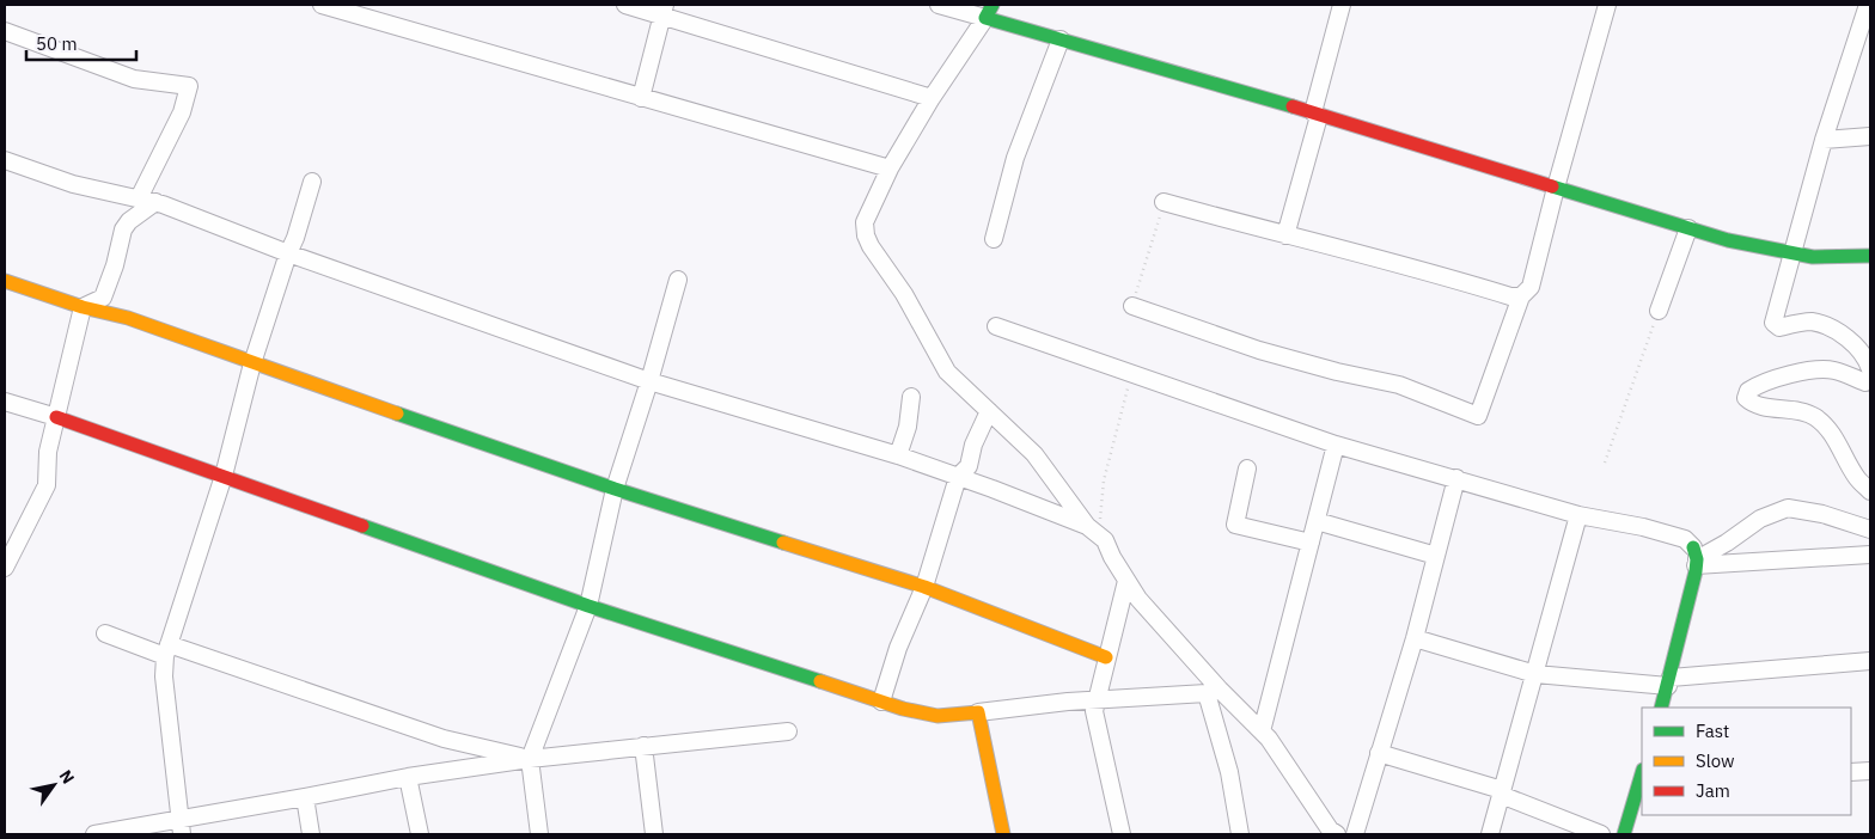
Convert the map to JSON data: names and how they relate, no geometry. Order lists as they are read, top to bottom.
{
  "legend": ["Fast", "Slow", "Jam"],
  "scale_bar": "50 m",
  "north": "top right"
}
